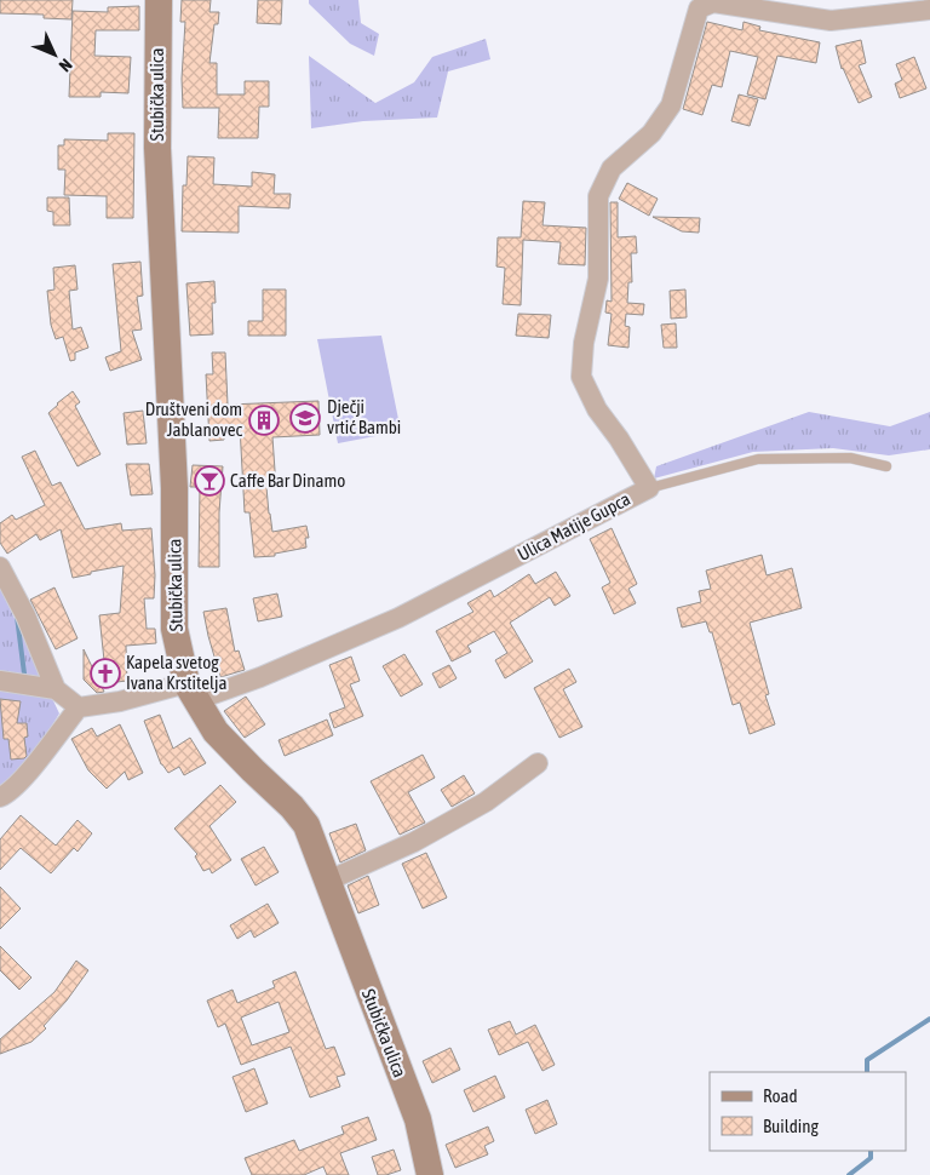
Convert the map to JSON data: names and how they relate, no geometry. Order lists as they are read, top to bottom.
{
  "streets": {
    "main road": ["Stubička ulica"],
    "street": ["Ulica Matije Gupca"]
  },
  "crossings": [
    ["Stubička ulica", "Ulica Matije Gupca"]
  ],
  "places": {
    "school or university": ["Dječji vrtić Bambi"],
    "building": ["Društveni dom Jablanovec"],
    "bar": ["Caffe Bar Dinamo"],
    "church": ["Kapela svetog Ivana Krstitelja"]
  },
  "legend": ["Road", "Building"],
  "north": "bottom right"
}
